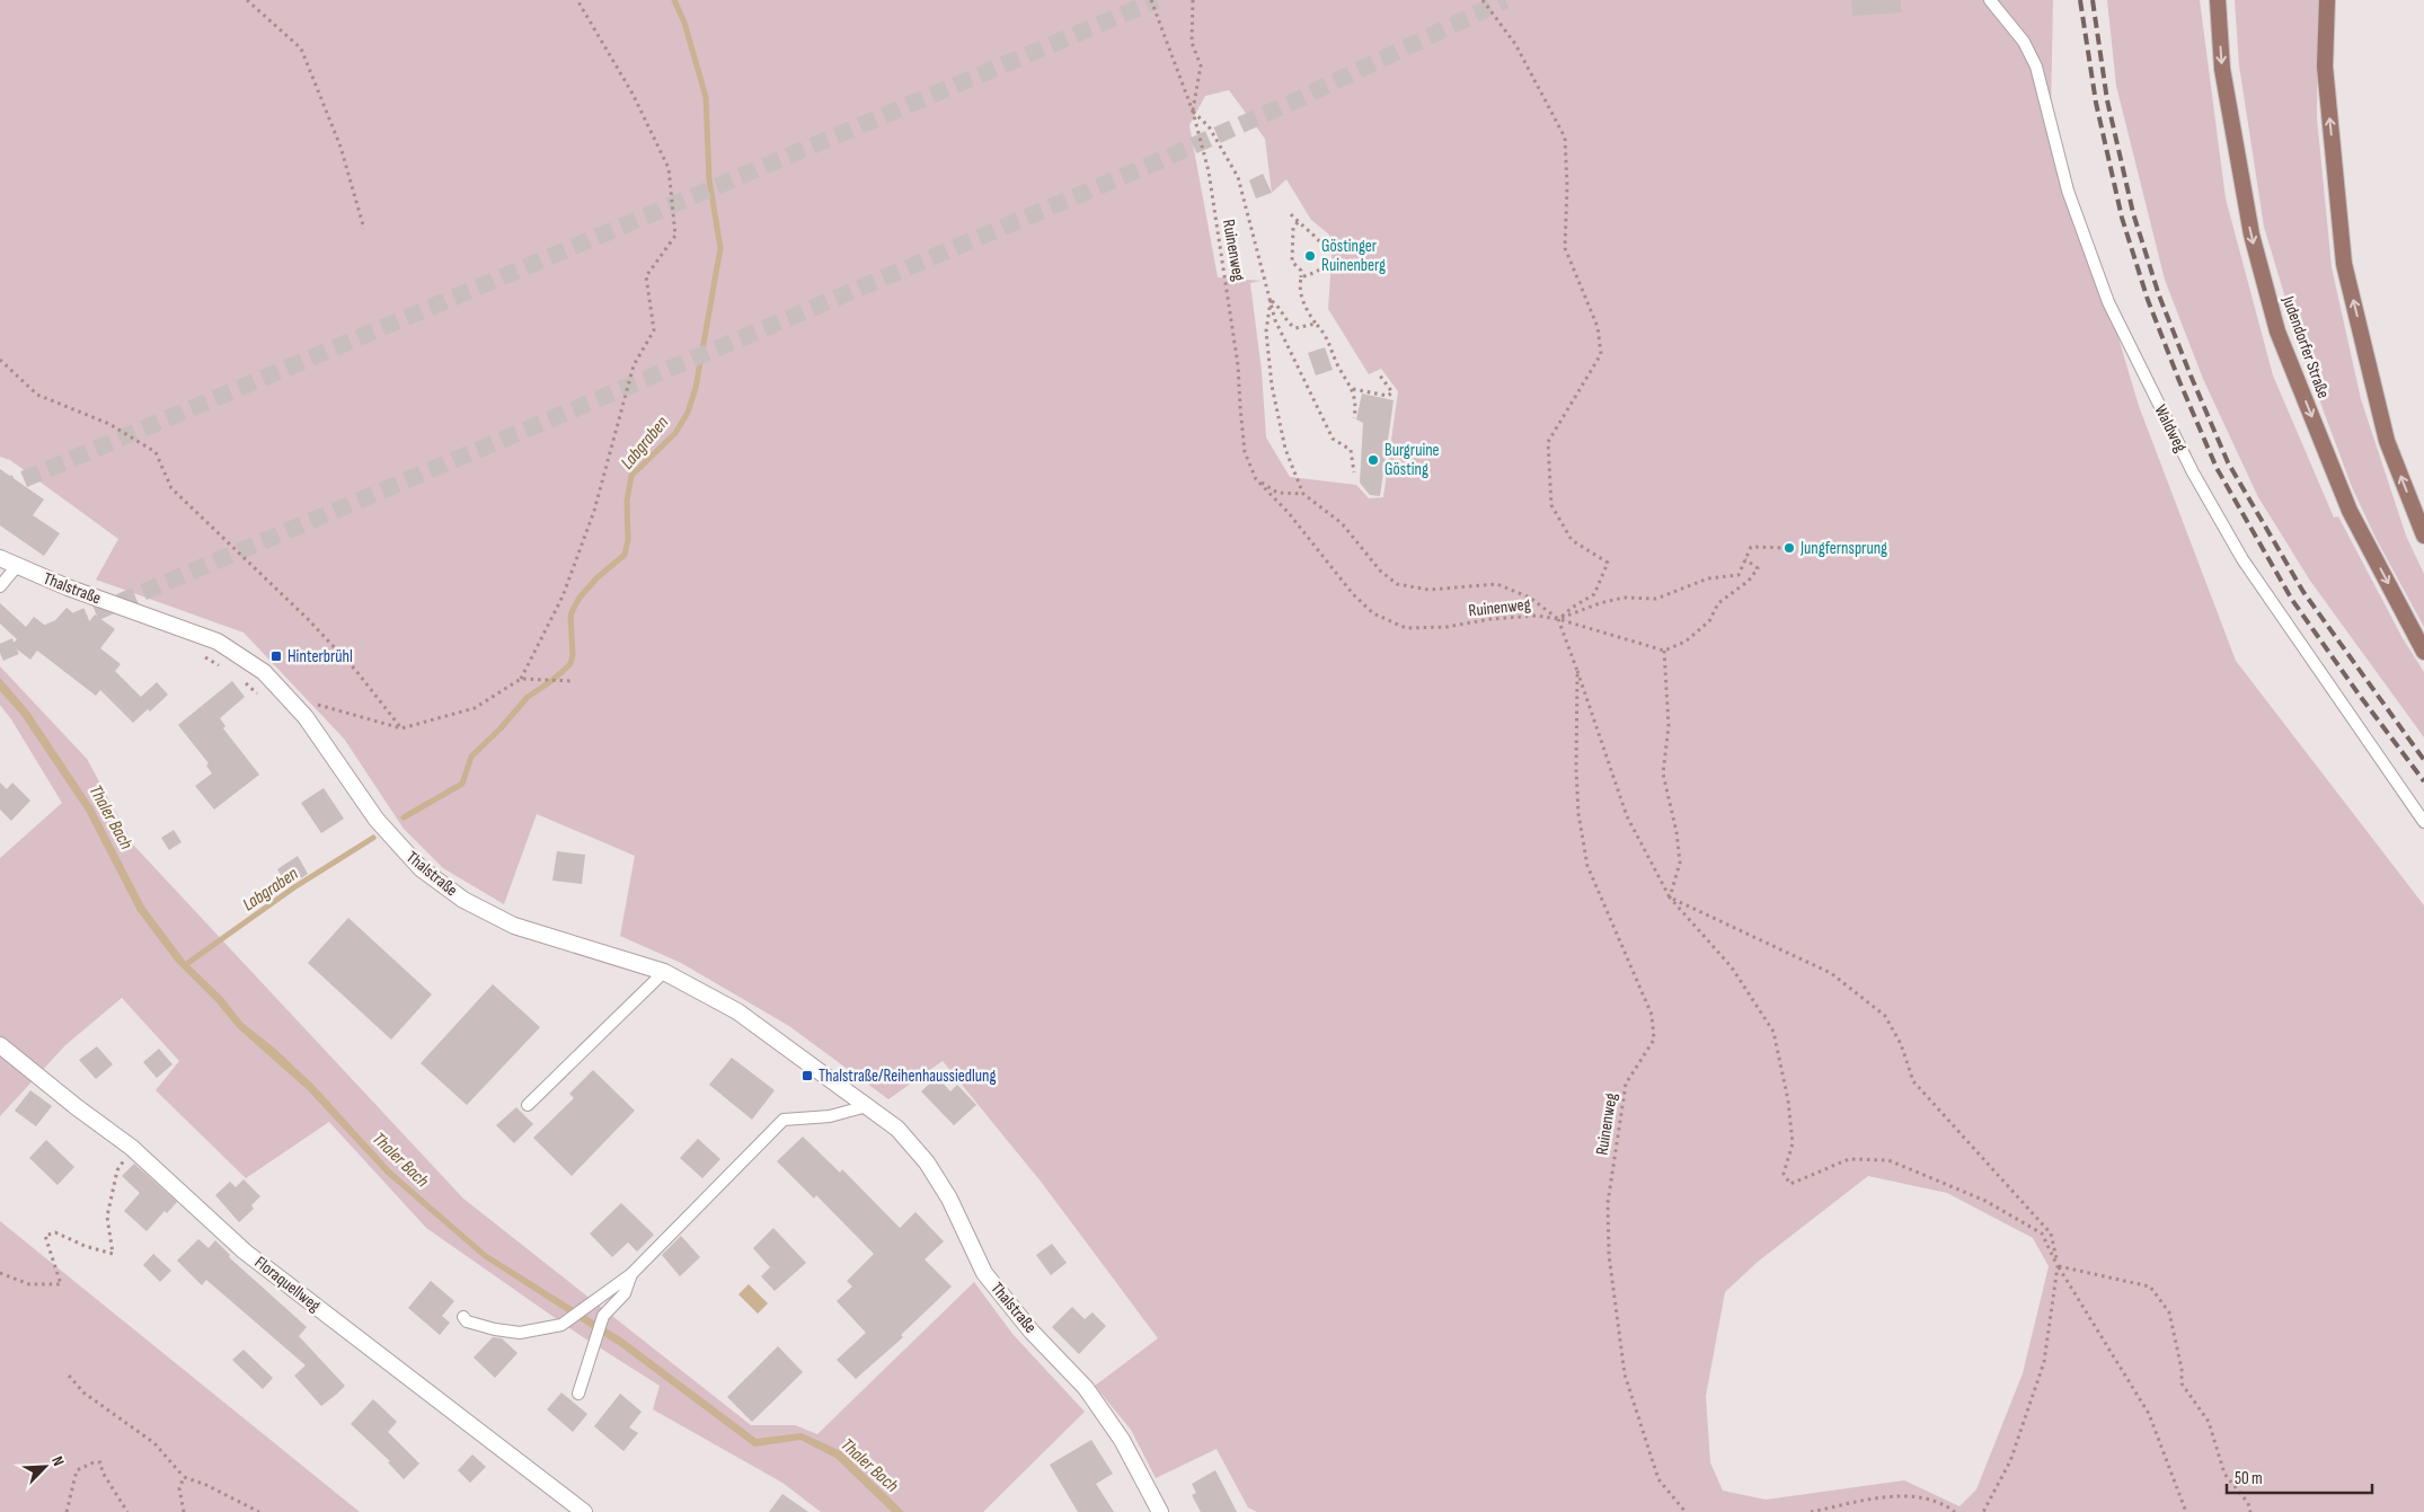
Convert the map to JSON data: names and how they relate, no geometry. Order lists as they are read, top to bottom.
{
  "streets": {
    "main road": ["Judendorfer Straße", "Thalstraße", "Floraquellweg"],
    "lane": ["Waldweg"],
    "path": ["Ruinenweg"]
  },
  "water": ["Labgraben", "Thaler Bach"],
  "places": {
    "other": ["Göstinger Ruinenberg", "Burgruine Gösting", "Jungfernsprung"],
    "transit": ["Hinterbrühl", "Thalstraße/Reihenhaussiedlung"]
  },
  "scale_bar": "50 m",
  "north": "top right"
}
